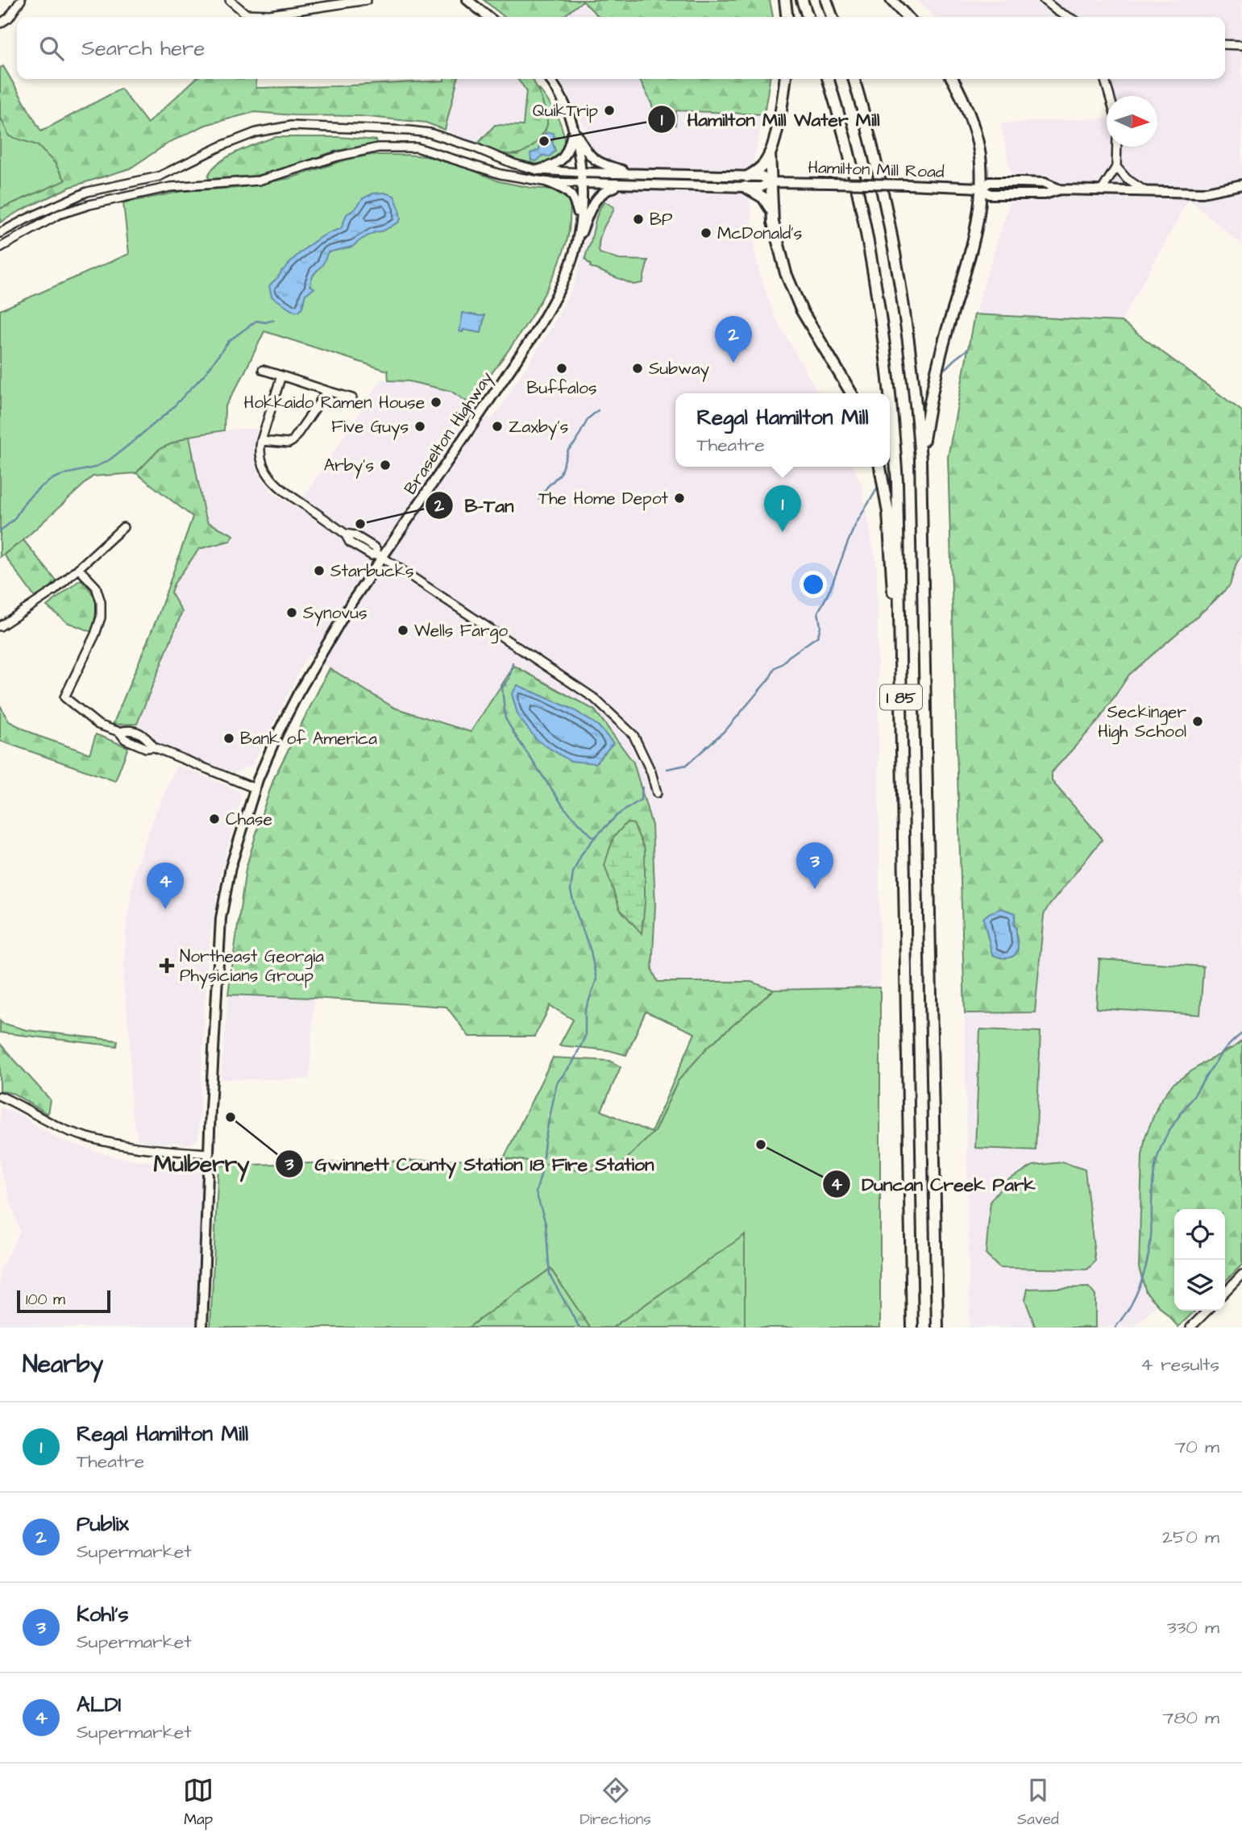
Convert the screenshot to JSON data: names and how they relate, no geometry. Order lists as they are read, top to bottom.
{
  "streets": {
    "highway": ["I 85"],
    "main road": ["Hamilton Mill Road", "Braselton Highway"]
  },
  "crossings": [
    ["Hamilton Mill Road", "Braselton Highway"]
  ],
  "districts": ["Mulberry"],
  "places": {
    "other": [
      "QuikTrip",
      "Hamilton Mill Water Mill",
      "BP",
      "McDonald's",
      "Buffalos",
      "Subway",
      "Hokkaido Ramen House",
      "Five Guys",
      "Zaxby's",
      "Arby's",
      "The Home Depot",
      "B-Tan",
      "Starbucks",
      "Synovus",
      "Wells Fargo",
      "Seckinger High School",
      "Bank of America",
      "Chase",
      "Gwinnett County Station 18 Fire Station",
      "Duncan Creek Park"
    ],
    "health": ["Northeast Georgia Physicians Group"]
  },
  "scale_bar": "100 m",
  "north": "right",
  "page": {
    "search": "Search here",
    "pins": [
      "2",
      "1",
      "3",
      "4"
    ],
    "popup": ["Regal Hamilton Mill", "Theatre"],
    "scale": "100 m",
    "heading": ["Nearby", "4 results"],
    "list": [
      {
        "mark": "1",
        "name": "Regal Hamilton Mill",
        "note": "Theatre",
        "value": "70 m"
      },
      {
        "mark": "2",
        "name": "Publix",
        "note": "Supermarket",
        "value": "250 m"
      },
      {
        "mark": "3",
        "name": "Kohl's",
        "note": "Supermarket",
        "value": "330 m"
      },
      {
        "mark": "4",
        "name": "ALDI",
        "note": "Supermarket",
        "value": "780 m"
      }
    ],
    "nav": ["Map", "Directions", "Saved"]
  }
}
